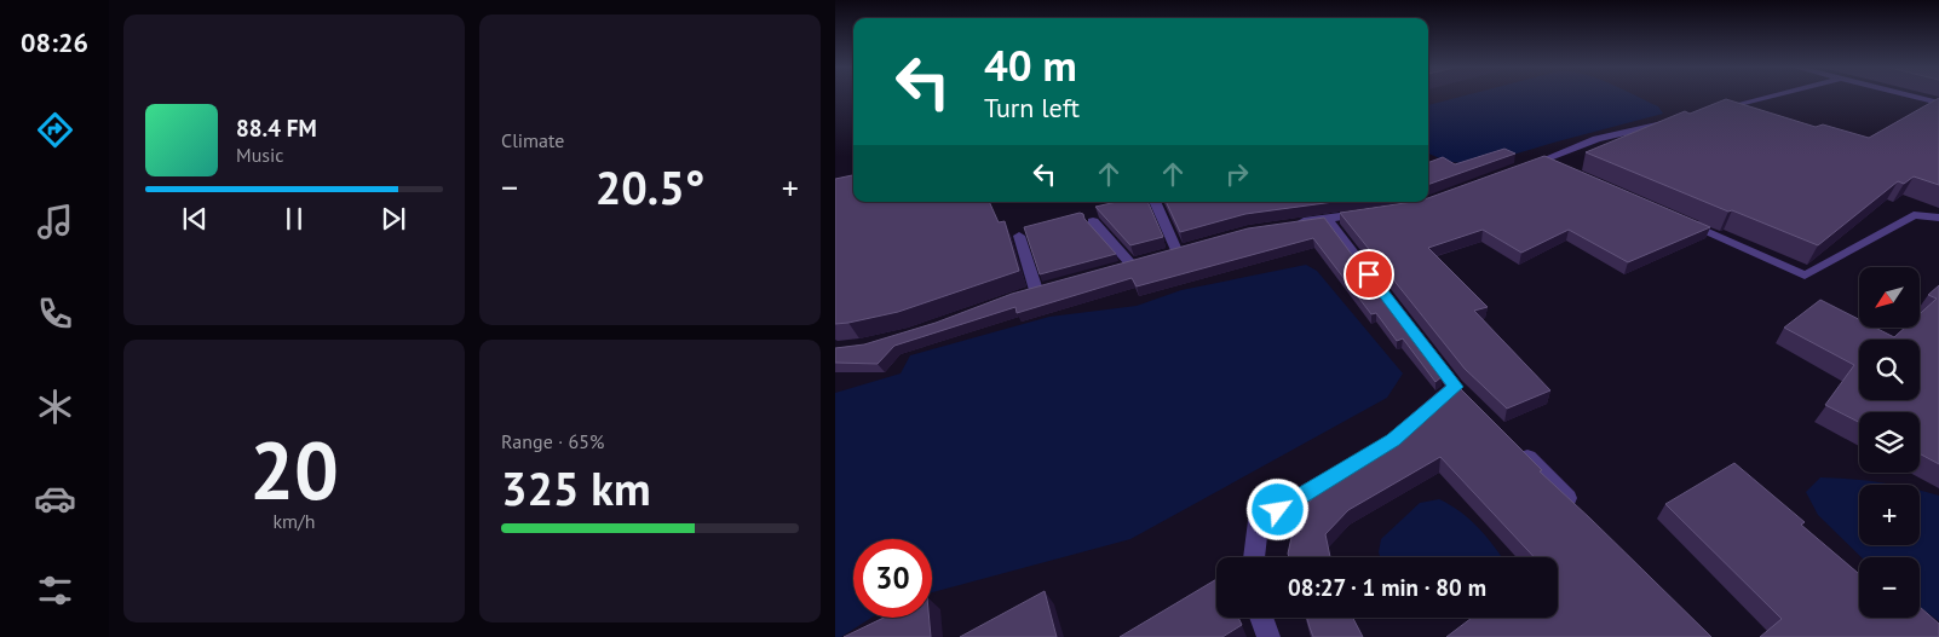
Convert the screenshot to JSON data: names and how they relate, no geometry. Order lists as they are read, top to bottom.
{
  "north": "bottom left",
  "page": {
    "tabs": "08:26",
    "tile": [
      "Climate",
      ["20", "km/h"],
      ["Range · 65%", "325 km"]
    ],
    "turn": ["40 m", "Turn left"],
    "song": ["88.4 FM", "Music"],
    "heat": ["−", "20.5°", "+"],
    "map_buttons": ["+", "−"],
    "limit": "30",
    "trip": "08:27 · 1 min · 80 m"
  }
}
